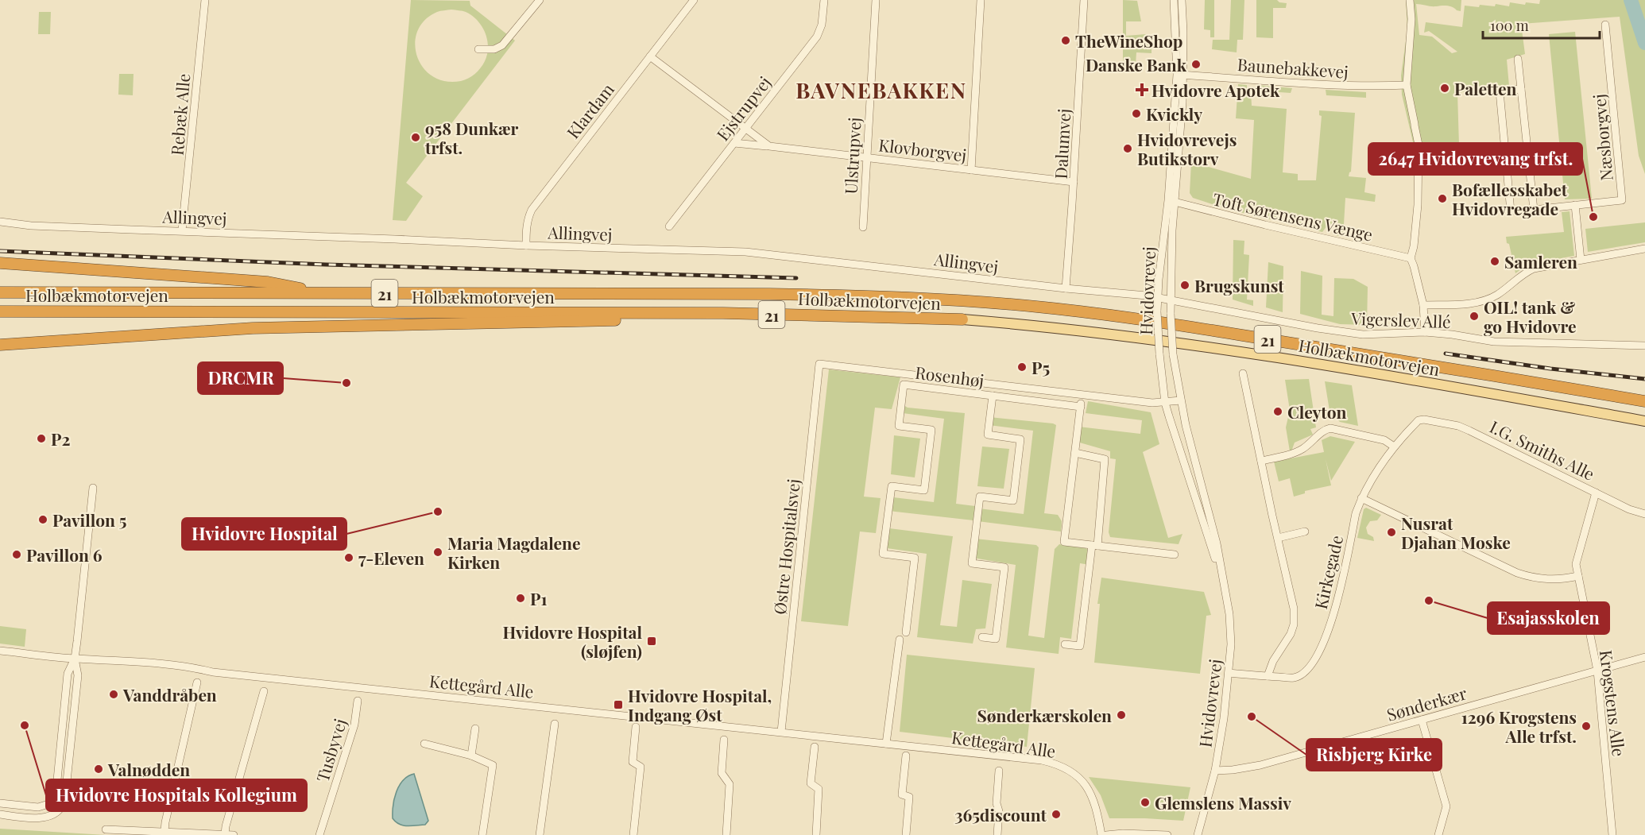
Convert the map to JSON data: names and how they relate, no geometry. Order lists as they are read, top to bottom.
{
  "streets": {
    "highway": ["21", "Holbækmotorvejen"],
    "street": [
      "Baunebakkevej",
      "Ejstrupvej",
      "Klardam",
      "Rebæk Alle",
      "Næsborgvej",
      "Dalumvej",
      "Klovborgvej",
      "Ulstrupvej",
      "Toft Sørensens Vænge",
      "Allingvej",
      "Hvidovrevej",
      "Vigerslev Allé",
      "Rosenhøj",
      "I.G. Smiths Alle",
      "Østre Hospitalsvej",
      "Kirkegade",
      "Kettegård Alle",
      "Sønderkær",
      "Krogstens Alle",
      "Tusbyvej"
    ]
  },
  "crossings": [
    ["Baunebakkevej", "Hvidovrevej"],
    ["Ejstrupvej", "Klovborgvej"],
    ["Klardam", "Klovborgvej"],
    ["Klardam", "Allingvej"],
    ["Rebæk Alle", "Allingvej"],
    ["Dalumvej", "Klovborgvej"],
    ["Dalumvej", "Allingvej"],
    ["Klovborgvej", "Ulstrupvej"],
    ["Toft Sørensens Vænge", "Hvidovrevej"],
    ["Allingvej", "Hvidovrevej"],
    ["Allingvej", "Vigerslev Allé"],
    ["Hvidovrevej", "Vigerslev Allé"],
    ["Hvidovrevej", "Rosenhøj"],
    ["Hvidovrevej", "Kirkegade"],
    ["Hvidovrevej", "Sønderkær"],
    ["Rosenhøj", "Østre Hospitalsvej"],
    ["I.G. Smiths Alle", "Kirkegade"],
    ["I.G. Smiths Alle", "Krogstens Alle"],
    ["Østre Hospitalsvej", "Kettegård Alle"],
    ["Sønderkær", "Krogstens Alle"]
  ],
  "districts": ["BAVNEBAKKEN"],
  "places": {
    "other": [
      "TheWineShop",
      "Danske Bank",
      "Paletten",
      "Kvickly",
      "958 Dunkær trfst.",
      "Hvidovrevejs Butikstorv",
      "Bofællesskabet Hvidovregade",
      "2647 Hvidovrevang trfst.",
      "Samleren",
      "Brugskunst",
      "OIL! tank & go Hvidovre",
      "P5",
      "DRCMR",
      "Cleyton",
      "P2",
      "Hvidovre Hospital",
      "Pavillon 5",
      "Nusrat Djahan Moske",
      "Maria Magdalene Kirken",
      "Pavillon 6",
      "7-Eleven",
      "P1",
      "Esajasskolen",
      "Vanddråben",
      "Sønderkærskolen",
      "Risbjerg Kirke",
      "Hvidovre Hospitals Kollegium",
      "1296 Krogstens Alle trfst.",
      "Valnødden",
      "Glemslens Massiv",
      "365discount"
    ],
    "health": ["Hvidovre Apotek"],
    "transit": ["Hvidovre Hospital (sløjfen)", "Hvidovre Hospital, Indgang Øst"]
  },
  "scale_bar": "100 m"
}
